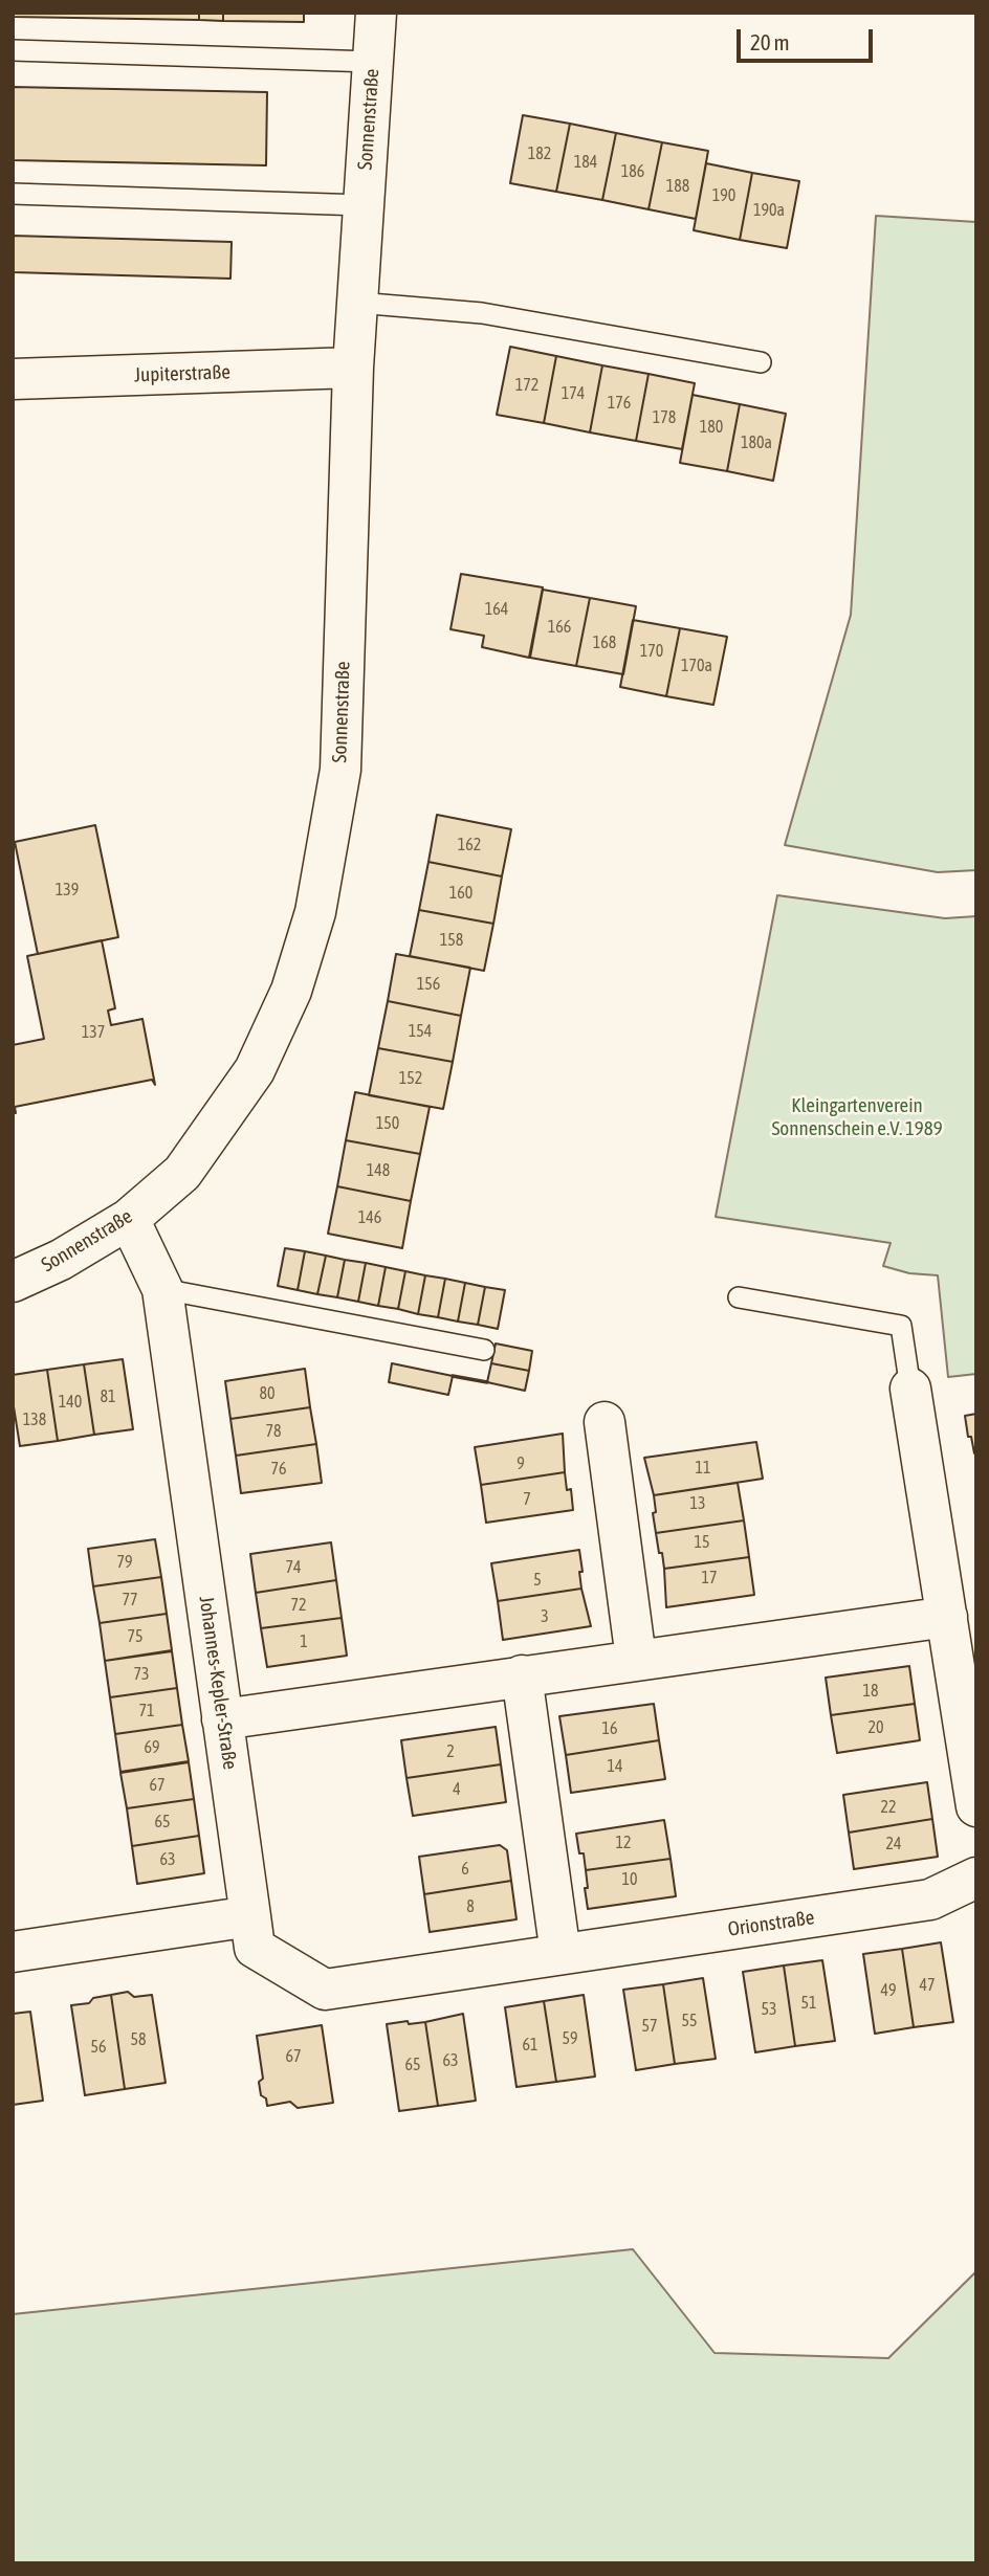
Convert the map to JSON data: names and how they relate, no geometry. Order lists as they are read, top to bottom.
{
  "streets": {
    "street": [
      "Sonnenstraße",
      "Jupiterstraße",
      "Johannes-Kepler-Straße",
      "Orionstraße"
    ]
  },
  "crossings": [
    ["Sonnenstraße", "Jupiterstraße"],
    ["Sonnenstraße", "Johannes-Kepler-Straße"],
    ["Johannes-Kepler-Straße", "Orionstraße"]
  ],
  "parks": ["Kleingartenverein Sonnenschein e.V. 1989"],
  "house_numbers": [
    "182",
    "184",
    "186",
    "188",
    "190",
    "190a",
    "172",
    "174",
    "176",
    "178",
    "180",
    "180a",
    "164",
    "166",
    "168",
    "170",
    "170a",
    "162",
    "139",
    "160",
    "158",
    "156",
    "154",
    "137",
    "152",
    "150",
    "148",
    "146",
    "80",
    "81",
    "140",
    "138",
    "78",
    "9",
    "11",
    "76",
    "7",
    "13",
    "15",
    "79",
    "74",
    "17",
    "5",
    "77",
    "72",
    "3",
    "75",
    "1",
    "73",
    "18",
    "71",
    "20",
    "16",
    "69",
    "2",
    "14",
    "67",
    "4",
    "22",
    "65",
    "12",
    "24",
    "63",
    "6",
    "10",
    "8",
    "47",
    "49",
    "51",
    "53",
    "55",
    "57",
    "59",
    "58",
    "61",
    "56",
    "67",
    "63",
    "65"
  ],
  "scale_bar": "20 m"
}
